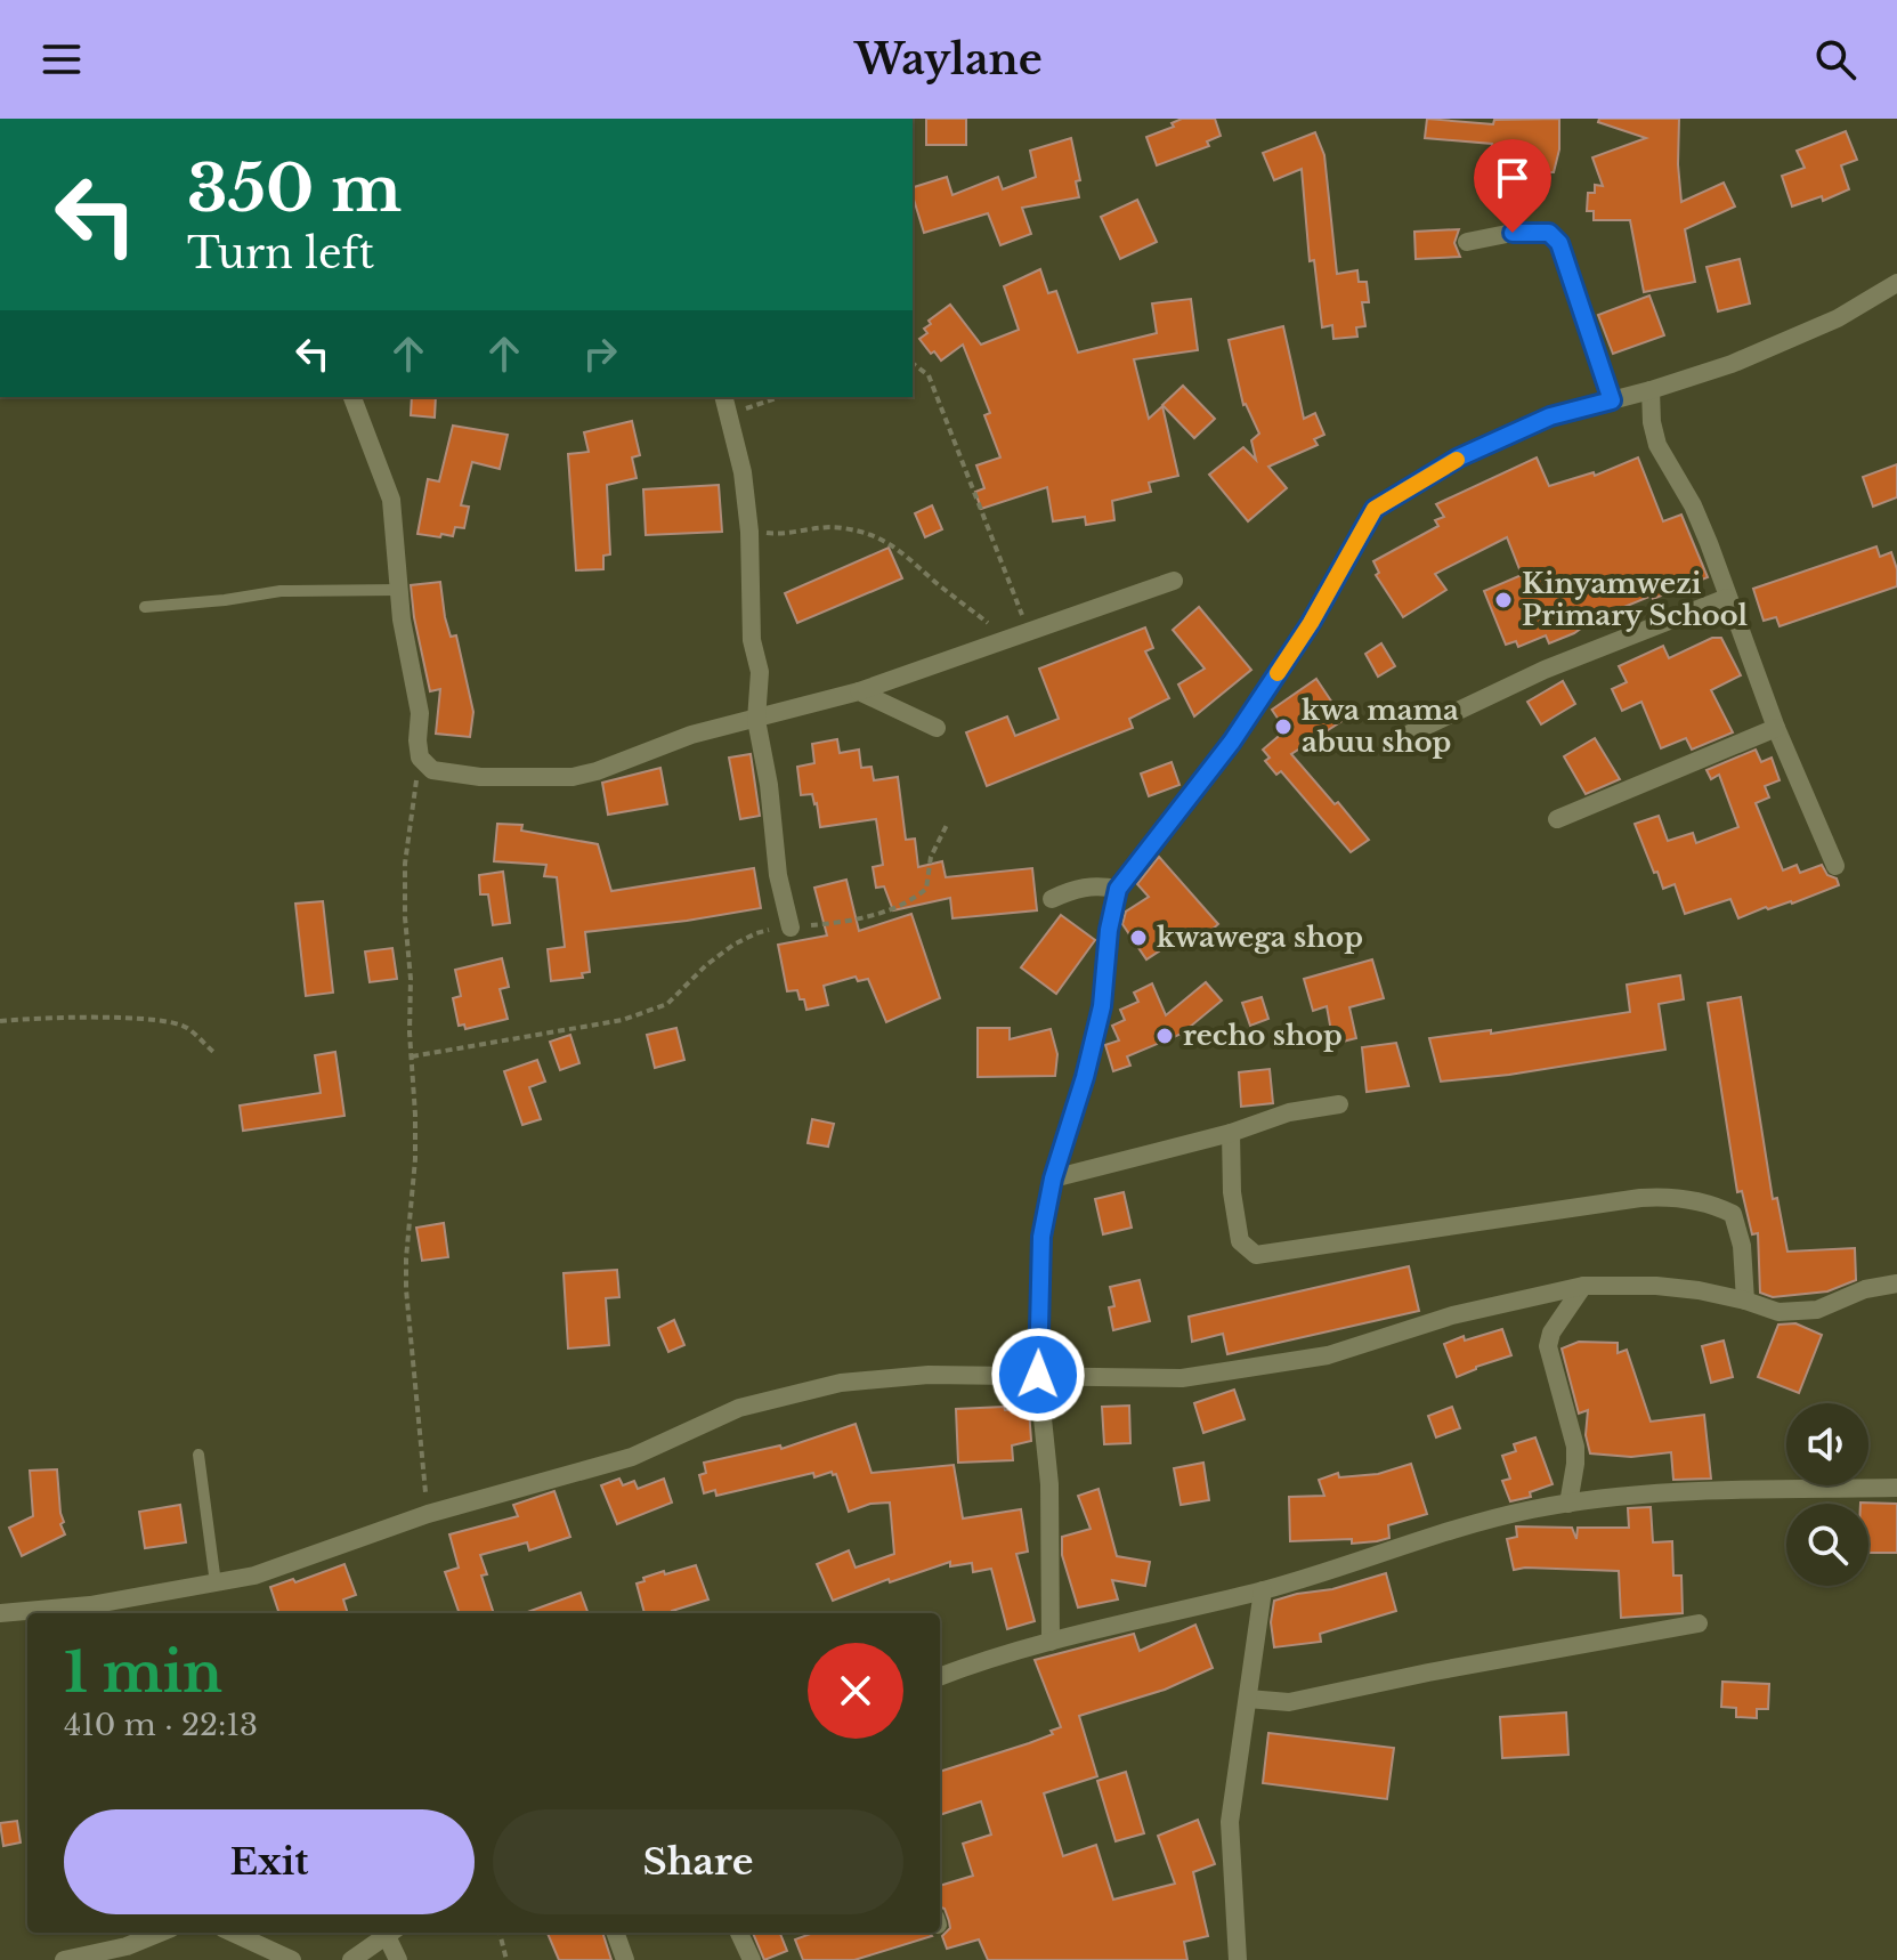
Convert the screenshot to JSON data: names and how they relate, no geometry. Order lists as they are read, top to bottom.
{
  "places": [
    "Kinyamwezi Primary School",
    "kwa mama abuu shop",
    "kwawega shop",
    "recho shop"
  ],
  "page": {
    "header": "Waylane",
    "turn": ["350 m", "Turn left"],
    "heading": ["1 min", "410 m · 22:13"],
    "buttons": ["Exit", "Share"]
  }
}
